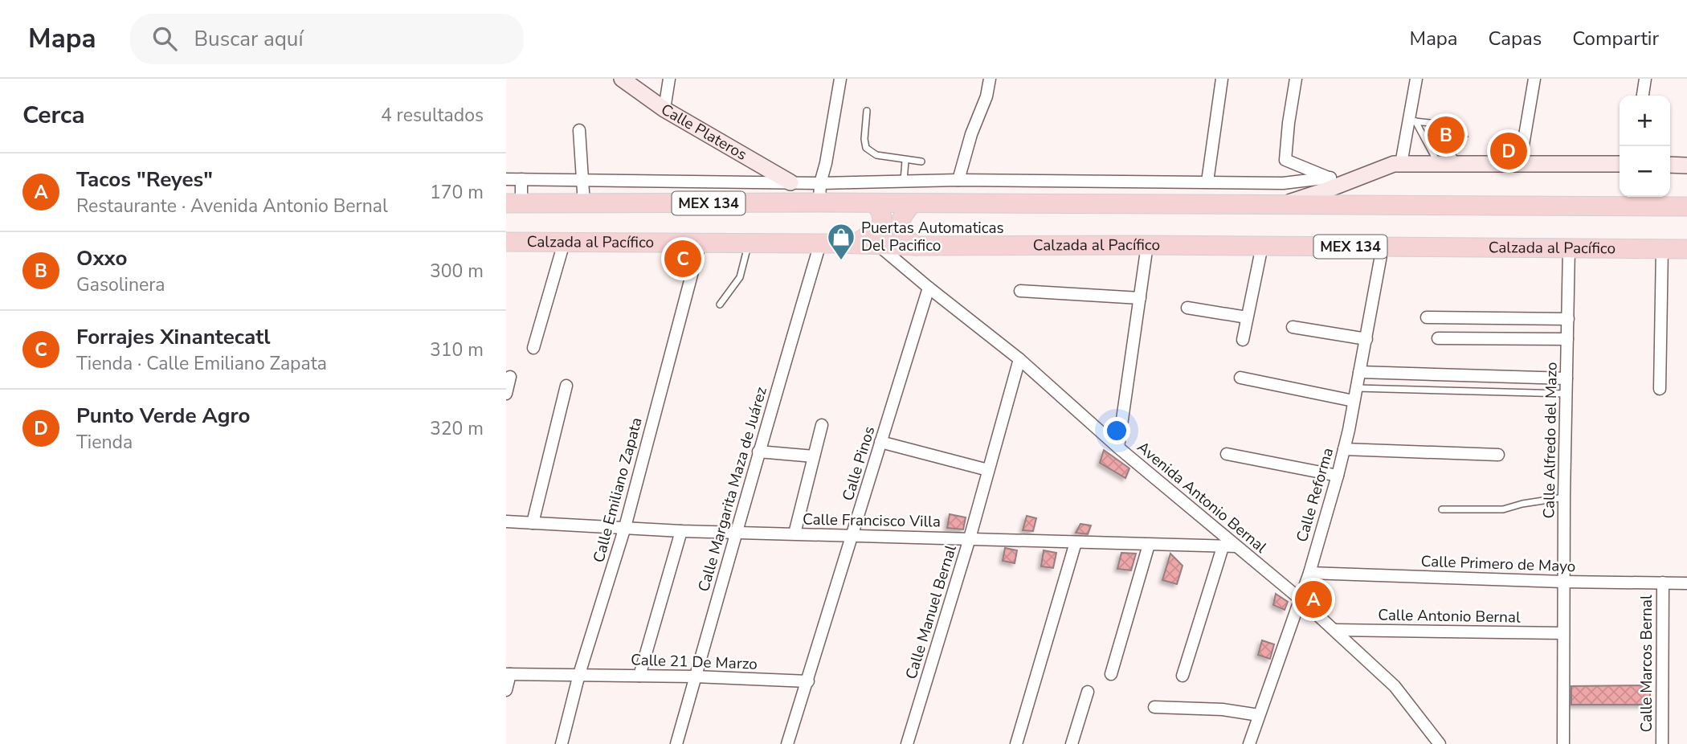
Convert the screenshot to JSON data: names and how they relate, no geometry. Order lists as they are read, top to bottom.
{
  "streets": {
    "main road": ["MEX 134", "Calzada al Pacífico"],
    "street": [
      "Calle Plateros",
      "Calle Alfredo del Mazo",
      "Calle Pinos",
      "Calle Margarita Maza de Juárez",
      "Calle Emiliano Zapata",
      "Calle Reforma",
      "Avenida Antonio Bernal",
      "Calle Francisco Villa",
      "Calle Primero de Mayo",
      "Calle Manuel Bernal",
      "Calle Antonio Bernal",
      "Calle 21 De Marzo",
      "Calle Marcos Bernal"
    ]
  },
  "crossings": [
    ["Calzada al Pacífico", "Calle Alfredo del Mazo"],
    ["Calzada al Pacífico", "Calle Margarita Maza de Juárez"],
    ["Calzada al Pacífico", "Calle Emiliano Zapata"],
    ["Calzada al Pacífico", "Calle Reforma"],
    ["Calzada al Pacífico", "Avenida Antonio Bernal"],
    ["Calle Alfredo del Mazo", "Calle Primero de Mayo"],
    ["Calle Alfredo del Mazo", "Calle Antonio Bernal"],
    ["Calle Pinos", "Avenida Antonio Bernal"],
    ["Calle Pinos", "Calle Francisco Villa"],
    ["Calle Pinos", "Calle 21 De Marzo"],
    ["Calle Margarita Maza de Juárez", "Calle Francisco Villa"],
    ["Calle Margarita Maza de Juárez", "Calle 21 De Marzo"],
    ["Calle Emiliano Zapata", "Calle Francisco Villa"],
    ["Calle Emiliano Zapata", "Calle 21 De Marzo"],
    ["Calle Reforma", "Avenida Antonio Bernal"],
    ["Calle Reforma", "Calle Primero de Mayo"],
    ["Avenida Antonio Bernal", "Calle Francisco Villa"],
    ["Avenida Antonio Bernal", "Calle Manuel Bernal"],
    ["Avenida Antonio Bernal", "Calle Antonio Bernal"],
    ["Calle Francisco Villa", "Calle Manuel Bernal"],
    ["Calle Primero de Mayo", "Calle Marcos Bernal"]
  ],
  "places": {
    "shop": ["Puertas Automaticas Del Pacifico"]
  },
  "page": {
    "header": "Mapa",
    "search": "Buscar aquí",
    "nav": ["Mapa", "Capas", "Compartir"],
    "heading": ["Cerca", "4 resultados"],
    "map_buttons": ["+", "−"],
    "pins": [
      "B",
      "D",
      "C",
      "A"
    ],
    "list": [
      {
        "mark": "A",
        "name": "Tacos \"Reyes\"",
        "note": "Restaurante · Avenida Antonio Bernal",
        "value": "170 m"
      },
      {
        "mark": "B",
        "name": "Oxxo",
        "note": "Gasolinera",
        "value": "300 m"
      },
      {
        "mark": "C",
        "name": "Forrajes Xinantecatl",
        "note": "Tienda · Calle Emiliano Zapata",
        "value": "310 m"
      },
      {
        "mark": "D",
        "name": "Punto Verde Agro",
        "note": "Tienda",
        "value": "320 m"
      }
    ]
  }
}
